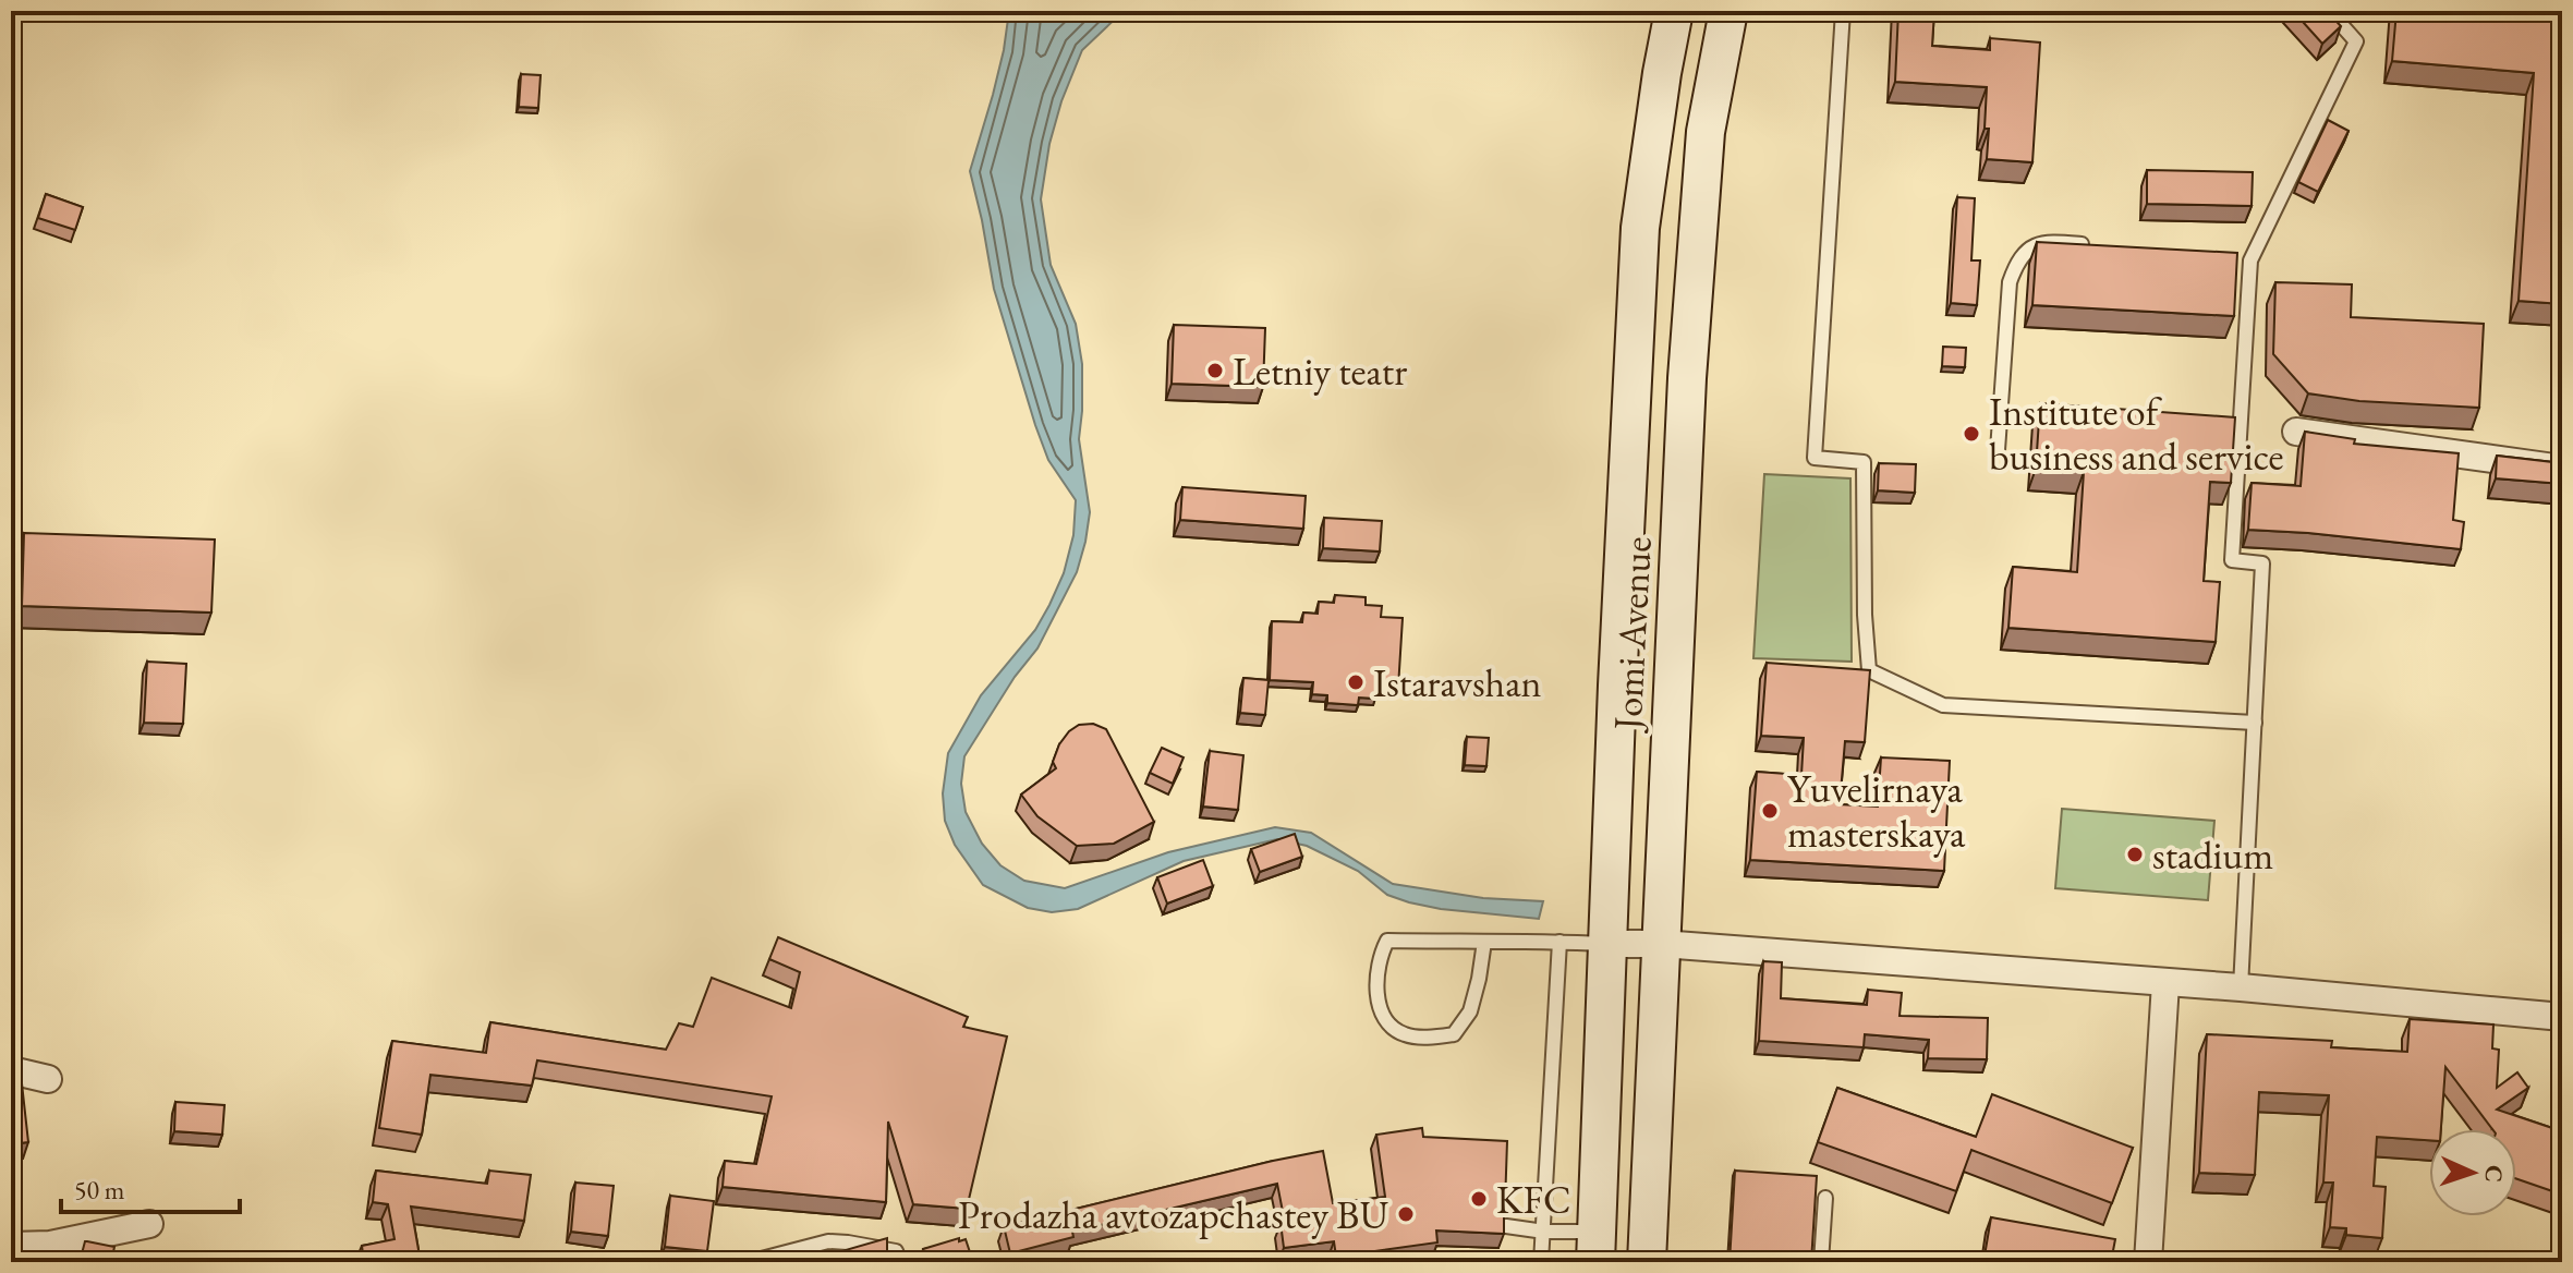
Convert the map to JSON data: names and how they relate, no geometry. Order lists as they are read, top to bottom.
{
  "streets": {
    "main road": ["Jomi Avenue"]
  },
  "places": [
    "Letniy teatr",
    "Institute of business and service",
    "Istaravshan",
    "Yuvelirnaya masterskaya",
    "stadium",
    "KFC",
    "Prodazha avtozapchastey BU"
  ],
  "scale_bar": "50 m",
  "north": "right"
}
